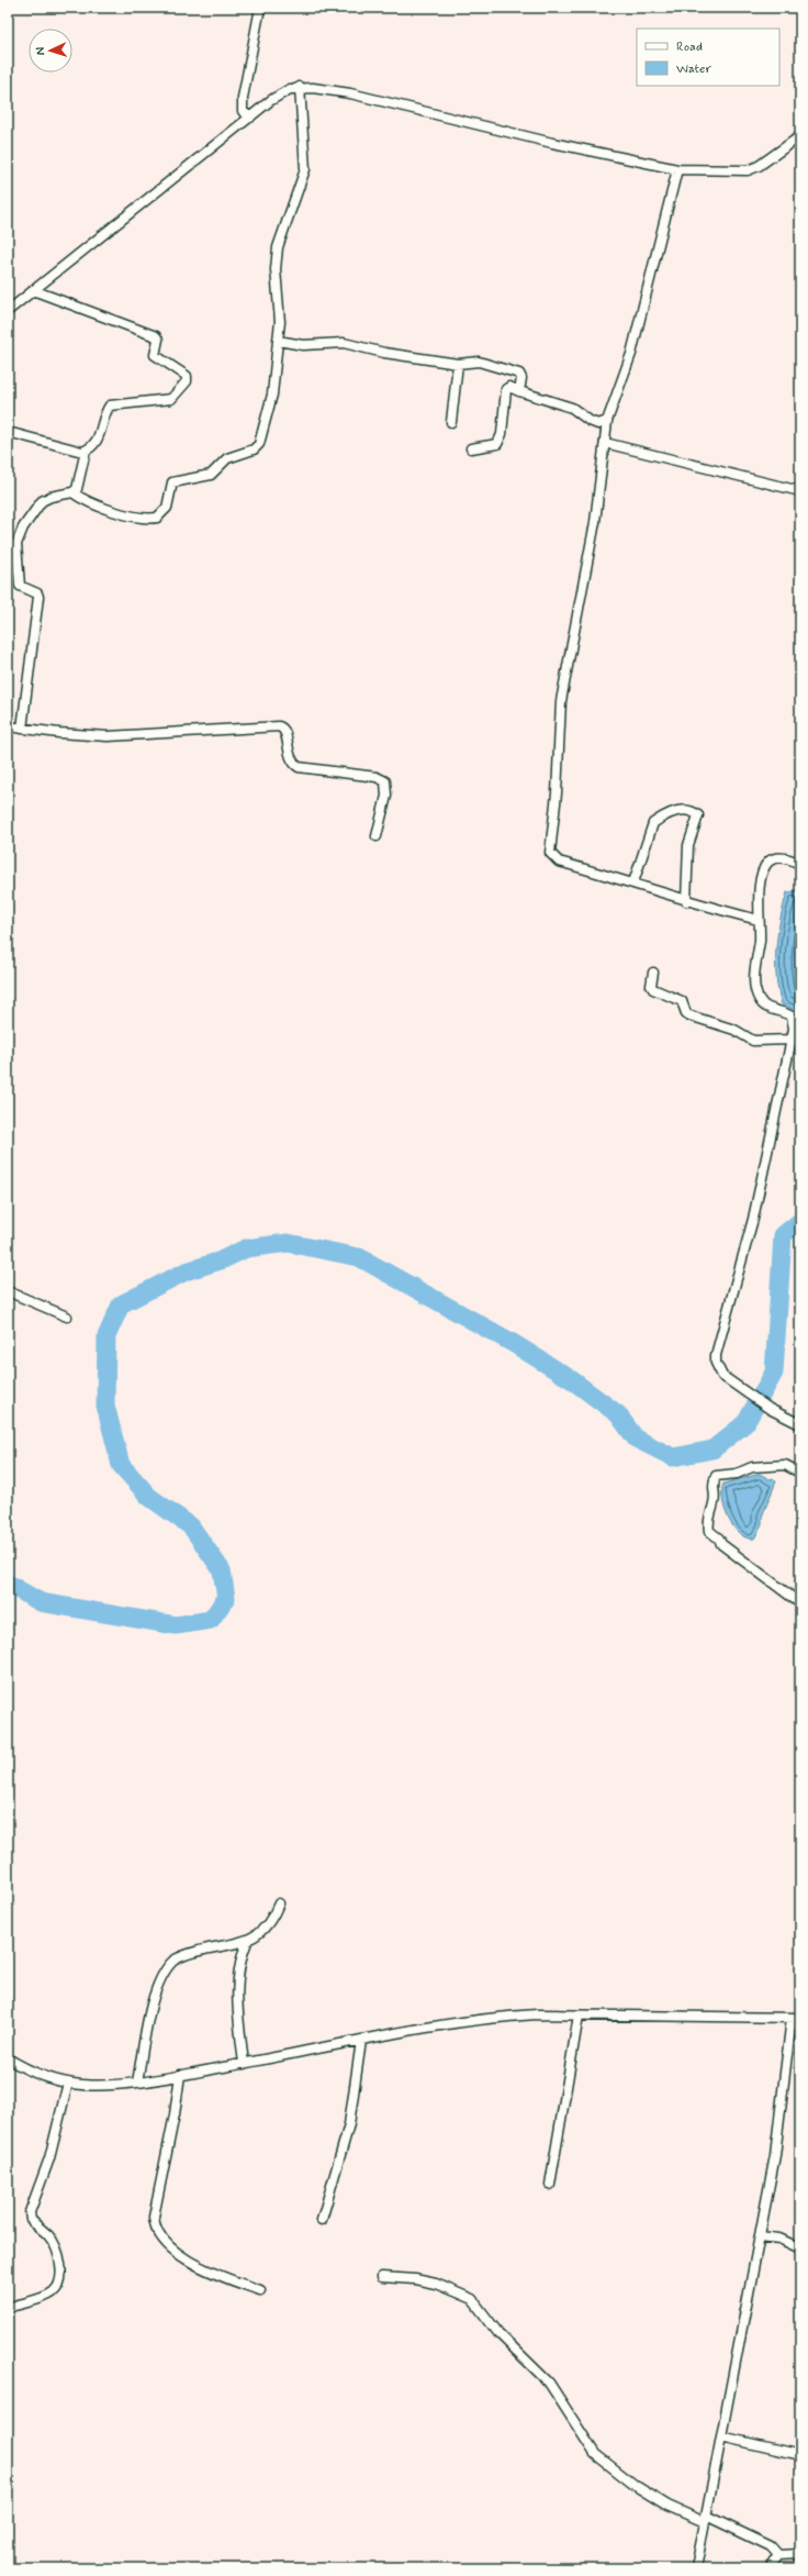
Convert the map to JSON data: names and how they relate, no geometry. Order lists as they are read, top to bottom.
{
  "legend": ["Road", "Water"],
  "north": "left"
}
